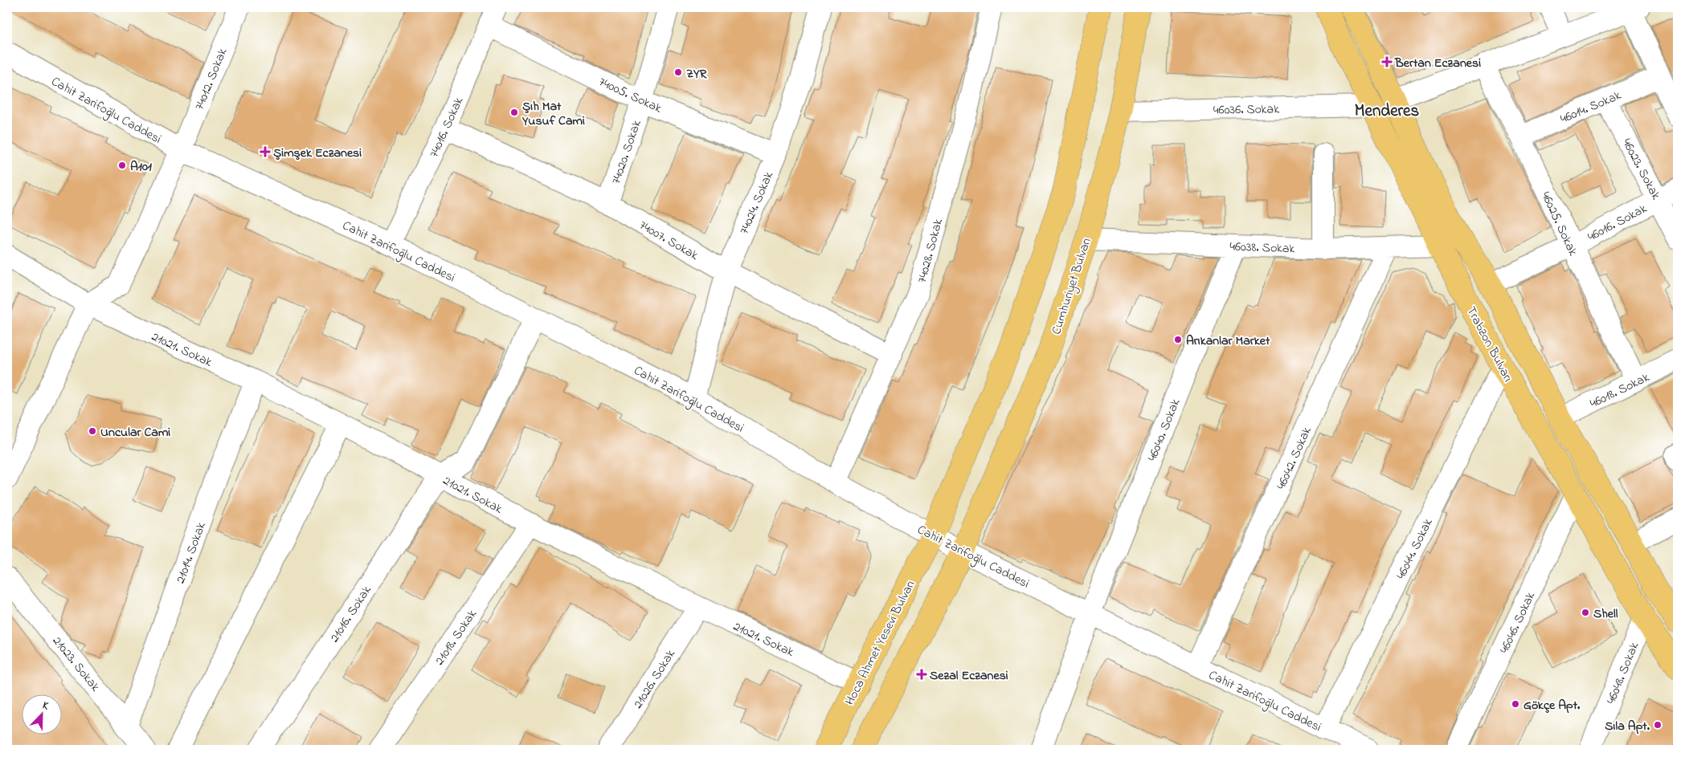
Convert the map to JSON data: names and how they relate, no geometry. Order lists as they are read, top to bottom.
{
  "streets": {
    "main road": ["Cumhuriyet Bulvarı", "Trabzon Bulvarı", "Hoca Ahmet Yesevi Bulvarı"],
    "street": [
      "74012. Sokak",
      "74005. Sokak",
      "46014. Sokak",
      "46036. Sokak",
      "Cahit Zarifoğlu Caddesi",
      "74016. Sokak",
      "74020. Sokak",
      "46023. Sokak",
      "74024. Sokak",
      "46016. Sokak",
      "46025. Sokak",
      "74007. Sokak",
      "46038. Sokak",
      "74028. Sokak",
      "21021. Sokak",
      "46018. Sokak",
      "46040. Sokak",
      "46042. Sokak",
      "46044. Sokak",
      "21014. Sokak",
      "21016. Sokak",
      "46046. Sokak",
      "21018. Sokak",
      "21023. Sokak",
      "46048. Sokak",
      "21026. Sokak"
    ]
  },
  "crossings": [
    ["74012. Sokak", "Cahit Zarifoğlu Caddesi"],
    ["74012. Sokak", "21021. Sokak"],
    ["74005. Sokak", "74016. Sokak"],
    ["74005. Sokak", "74020. Sokak"],
    ["74005. Sokak", "74024. Sokak"],
    ["46014. Sokak", "46023. Sokak"],
    ["46014. Sokak", "46025. Sokak"],
    ["46036. Sokak", "Cumhuriyet Bulvarı"],
    ["46036. Sokak", "Trabzon Bulvarı"],
    ["Cahit Zarifoğlu Caddesi", "74016. Sokak"],
    ["Cahit Zarifoğlu Caddesi", "74024. Sokak"],
    ["Cahit Zarifoğlu Caddesi", "74028. Sokak"],
    ["Cahit Zarifoğlu Caddesi", "Cumhuriyet Bulvarı"],
    ["Cahit Zarifoğlu Caddesi", "46040. Sokak"],
    ["Cahit Zarifoğlu Caddesi", "46042. Sokak"],
    ["Cahit Zarifoğlu Caddesi", "46044. Sokak"],
    ["Cahit Zarifoğlu Caddesi", "Hoca Ahmet Yesevi Bulvarı"],
    ["74016. Sokak", "74007. Sokak"],
    ["74020. Sokak", "74007. Sokak"],
    ["46023. Sokak", "46016. Sokak"],
    ["74024. Sokak", "74007. Sokak"],
    ["46016. Sokak", "46025. Sokak"],
    ["46016. Sokak", "Trabzon Bulvarı"],
    ["46025. Sokak", "46018. Sokak"],
    ["74007. Sokak", "74028. Sokak"],
    ["46038. Sokak", "Cumhuriyet Bulvarı"],
    ["46038. Sokak", "Trabzon Bulvarı"],
    ["46038. Sokak", "46040. Sokak"],
    ["46038. Sokak", "46042. Sokak"],
    ["Trabzon Bulvarı", "46018. Sokak"],
    ["Trabzon Bulvarı", "46044. Sokak"],
    ["Trabzon Bulvarı", "46046. Sokak"],
    ["Trabzon Bulvarı", "46048. Sokak"],
    ["21021. Sokak", "21014. Sokak"],
    ["21021. Sokak", "21016. Sokak"],
    ["21021. Sokak", "21018. Sokak"],
    ["21021. Sokak", "Hoca Ahmet Yesevi Bulvarı"],
    ["21021. Sokak", "21026. Sokak"],
    ["21014. Sokak", "21023. Sokak"]
  ],
  "districts": ["Menderes"],
  "places": {
    "health": ["Bertan Eczanesi", "Şimşek Eczanesi", "Sezal Eczanesi"],
    "other": [
      "ZYR",
      "Şıh Mat Yusuf Cami",
      "A101",
      "Arıkanlar Market",
      "Uncular Cami",
      "Shell",
      "Gökçe Apt.",
      "Sıla Apt."
    ]
  },
  "north": "top right"
}
